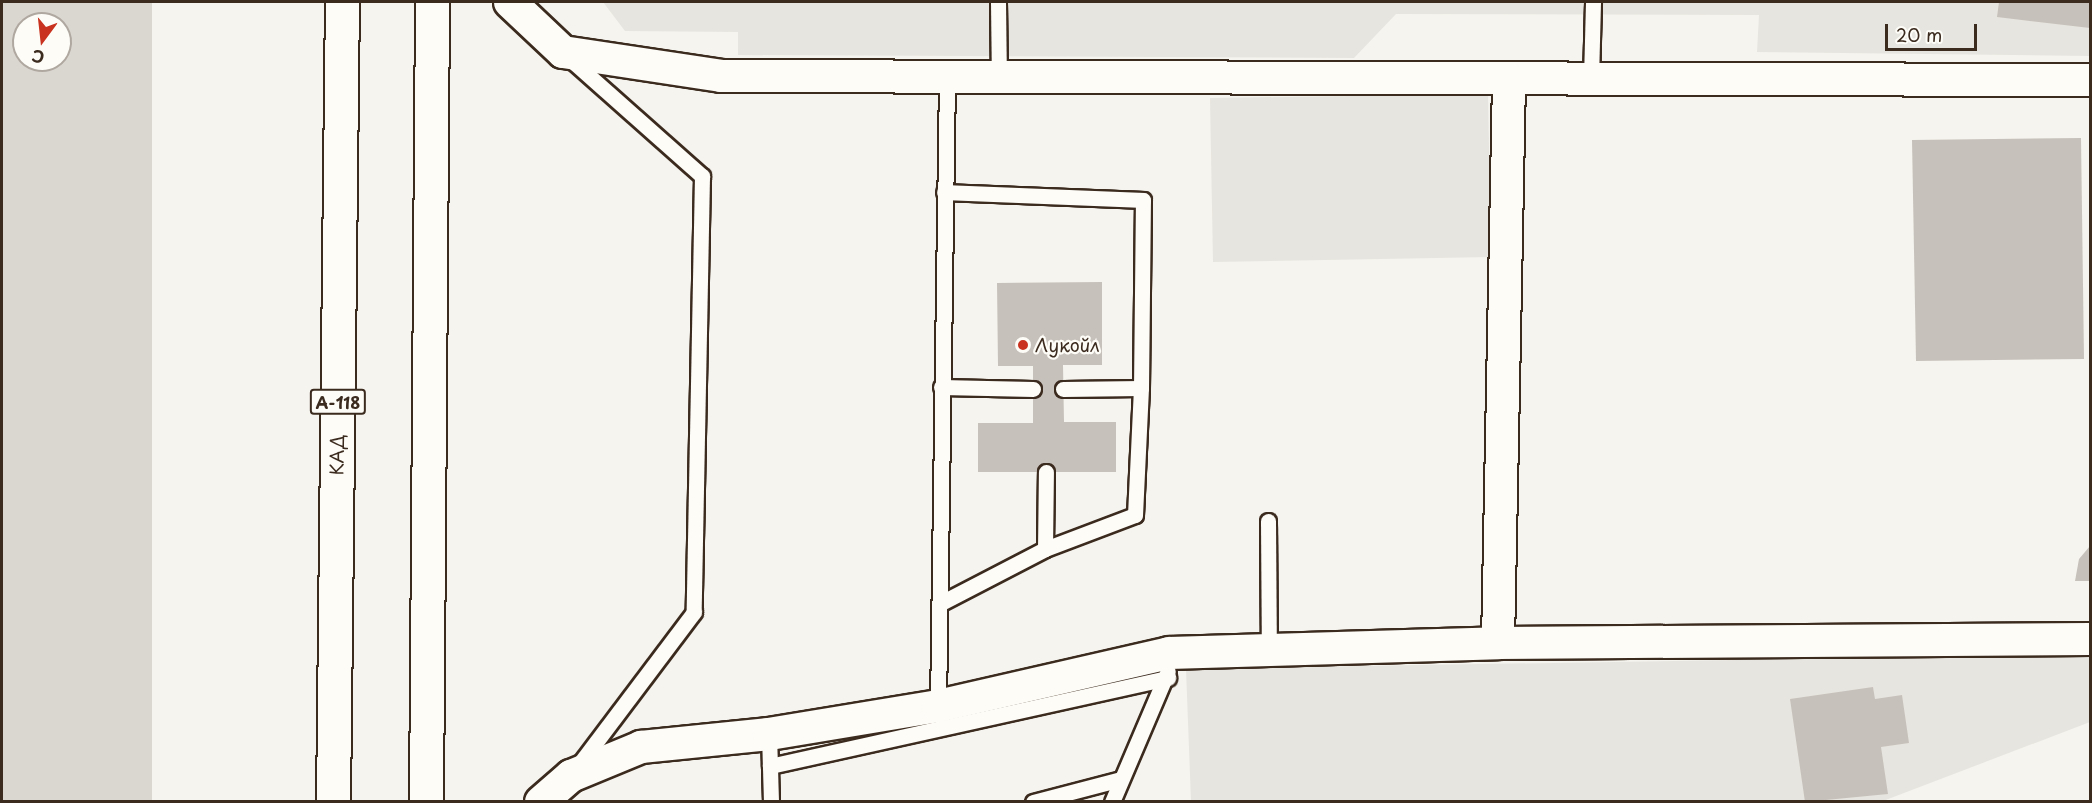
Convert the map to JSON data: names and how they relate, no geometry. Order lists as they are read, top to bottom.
{
  "streets": {
    "highway": ["А-118", "КАД"]
  },
  "places": ["Лукойл"],
  "scale_bar": "20 m",
  "north": "bottom"
}
